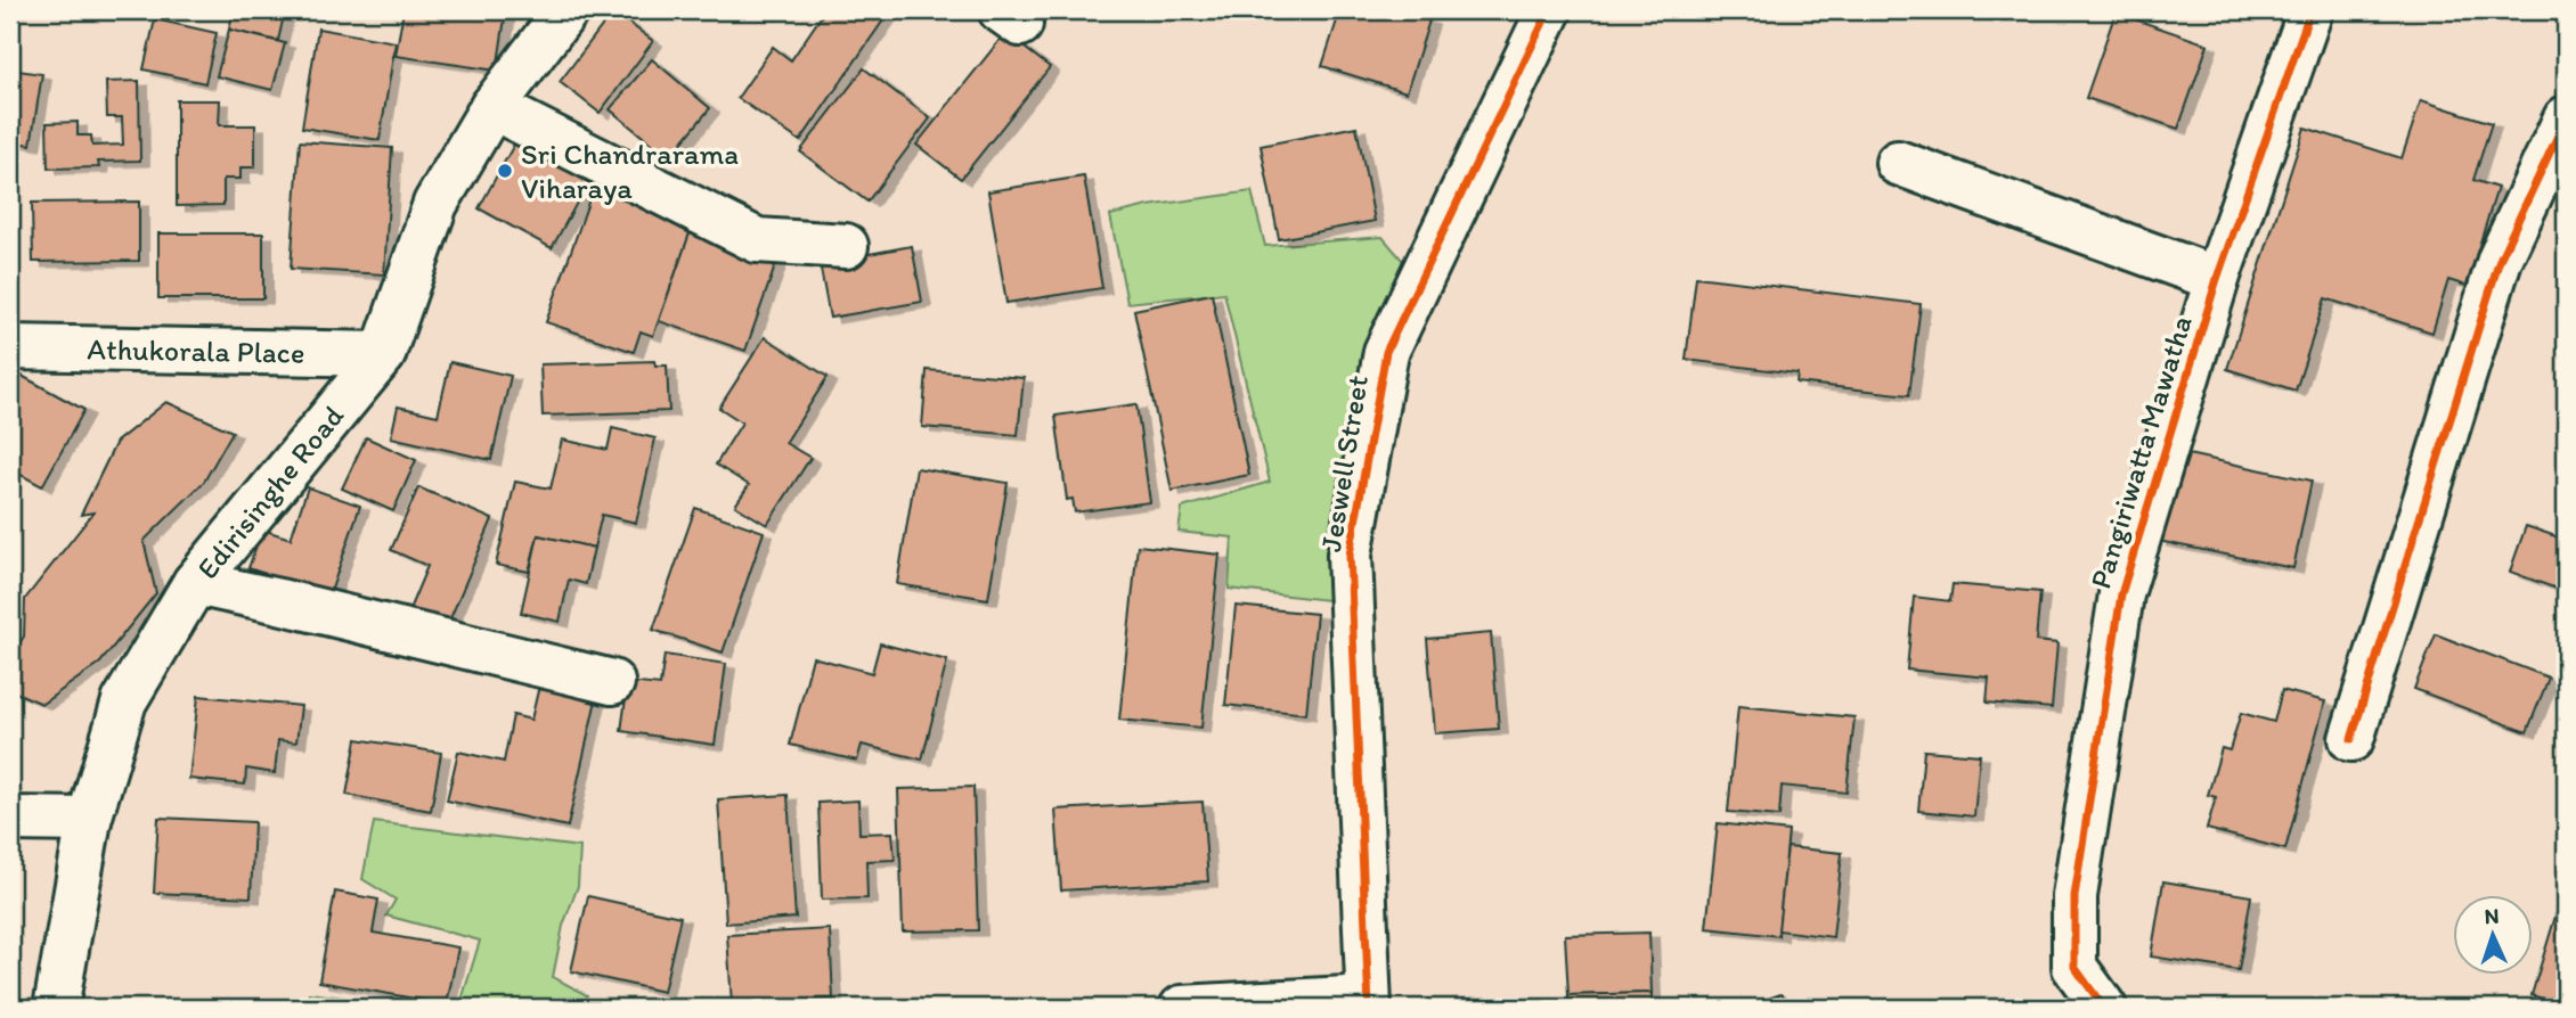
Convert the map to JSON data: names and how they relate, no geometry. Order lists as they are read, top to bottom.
{
  "streets": {
    "street": [
      "Athukorala Place",
      "Pangiriwatta Mawatha",
      "Jeswell Street",
      "Edirisinghe Road"
    ]
  },
  "crossings": [
    ["Athukorala Place", "Edirisinghe Road"]
  ],
  "places": ["Sri Chandrarama Viharaya"],
  "north": "top"
}
